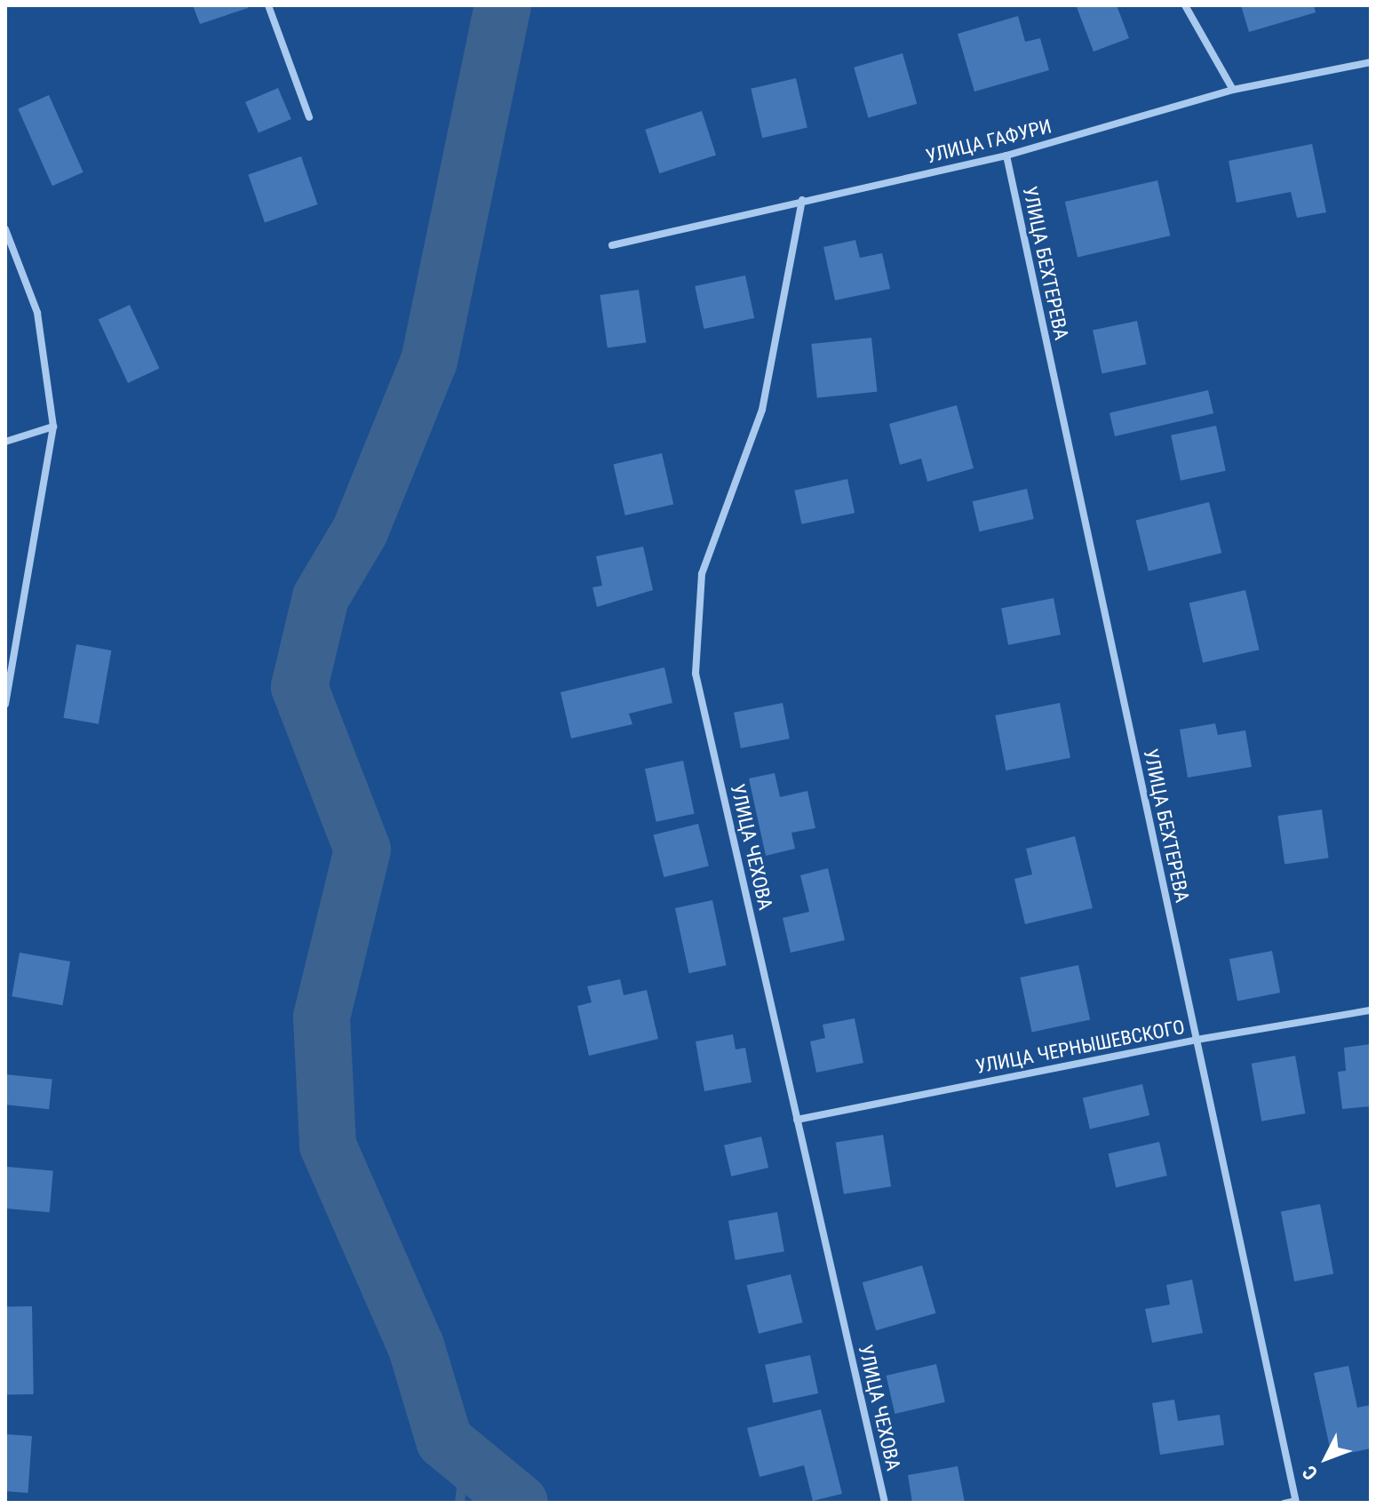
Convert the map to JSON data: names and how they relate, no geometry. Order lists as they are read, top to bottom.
{
  "streets": {
    "street": [
      "УЛИЦА ГАФУРИ",
      "УЛИЦА БЕХТЕРЕВА",
      "УЛИЦА ЧЕХОВА",
      "УЛИЦА ЧЕРНЫШЕВСКОГО"
    ]
  },
  "crossings": [
    ["УЛИЦА ГАФУРИ", "УЛИЦА БЕХТЕРЕВА"],
    ["УЛИЦА ГАФУРИ", "УЛИЦА ЧЕХОВА"],
    ["УЛИЦА БЕХТЕРЕВА", "УЛИЦА ЧЕРНЫШЕВСКОГО"],
    ["УЛИЦА ЧЕХОВА", "УЛИЦА ЧЕРНЫШЕВСКОГО"]
  ],
  "north": "bottom left"
}
